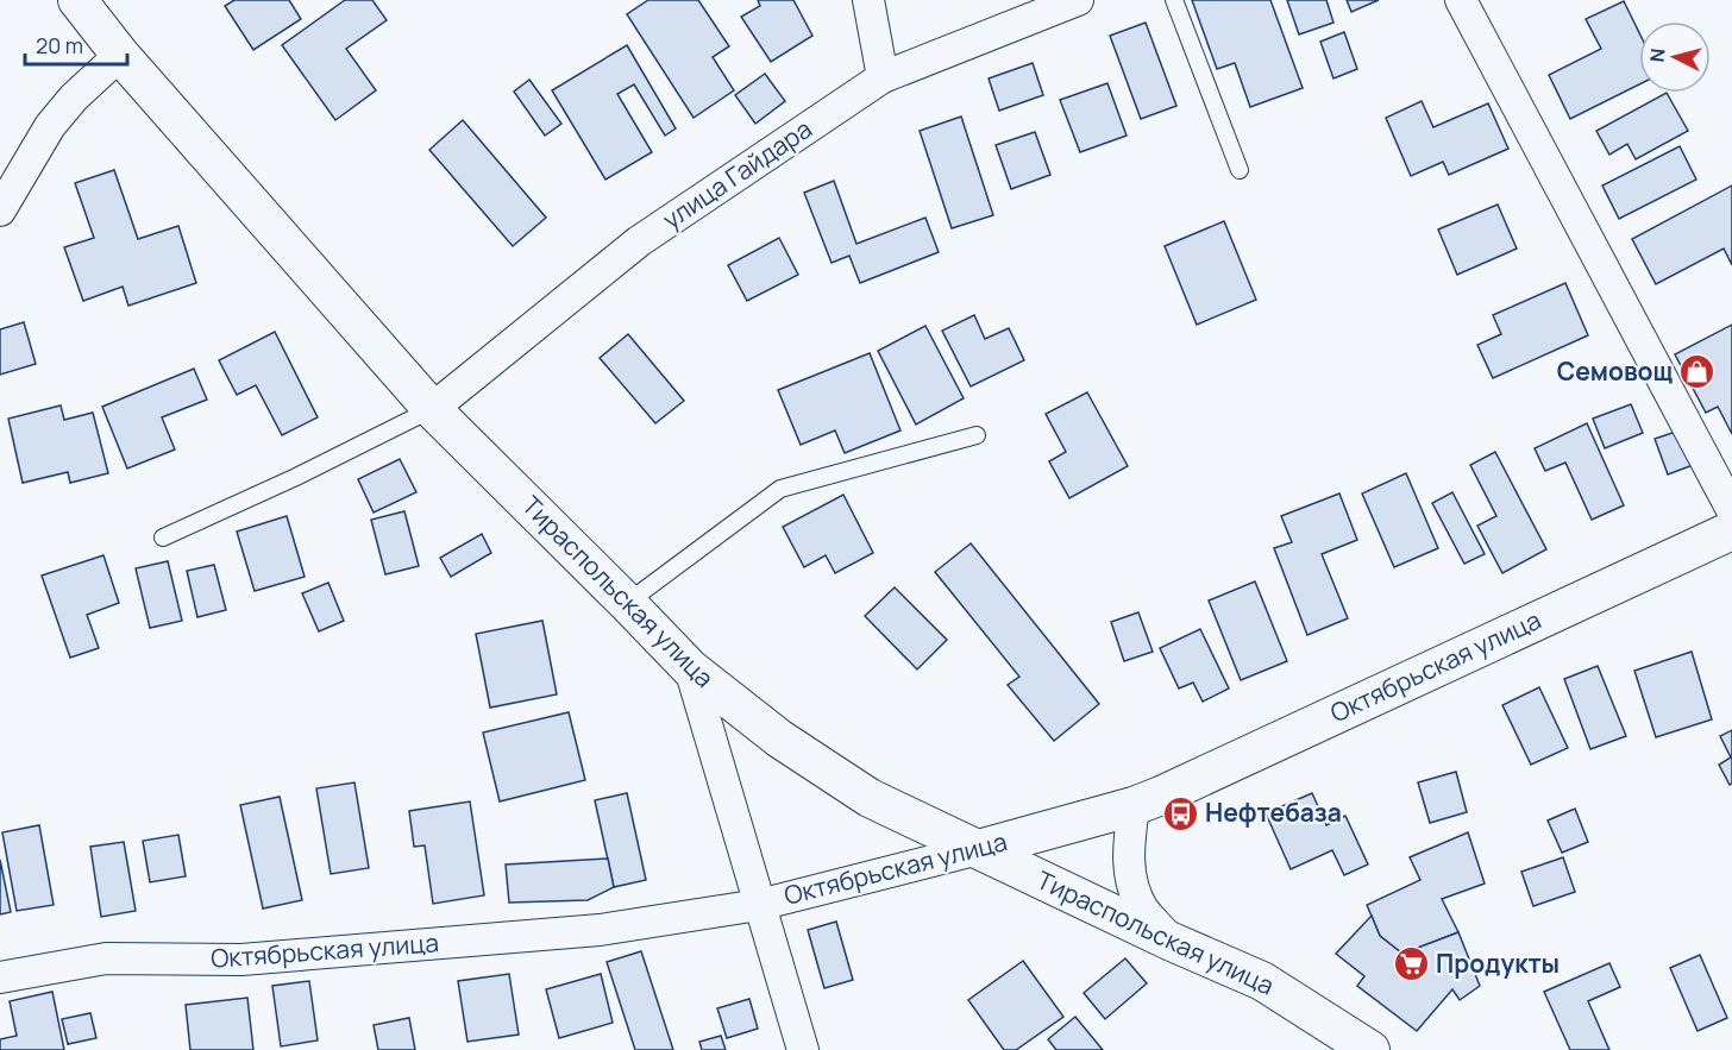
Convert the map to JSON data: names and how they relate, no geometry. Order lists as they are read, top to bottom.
{
  "streets": {
    "street": ["улица Гайдара", "Тираспольская улица", "Октябрьская улица"]
  },
  "crossings": [
    ["улица Гайдара", "Тираспольская улица"],
    ["Тираспольская улица", "Октябрьская улица"]
  ],
  "places": {
    "shop": ["Семовощ"],
    "bus stop": ["Нефтебаза"],
    "supermarket": ["Продукты"]
  },
  "scale_bar": "20 m",
  "north": "left"
}
